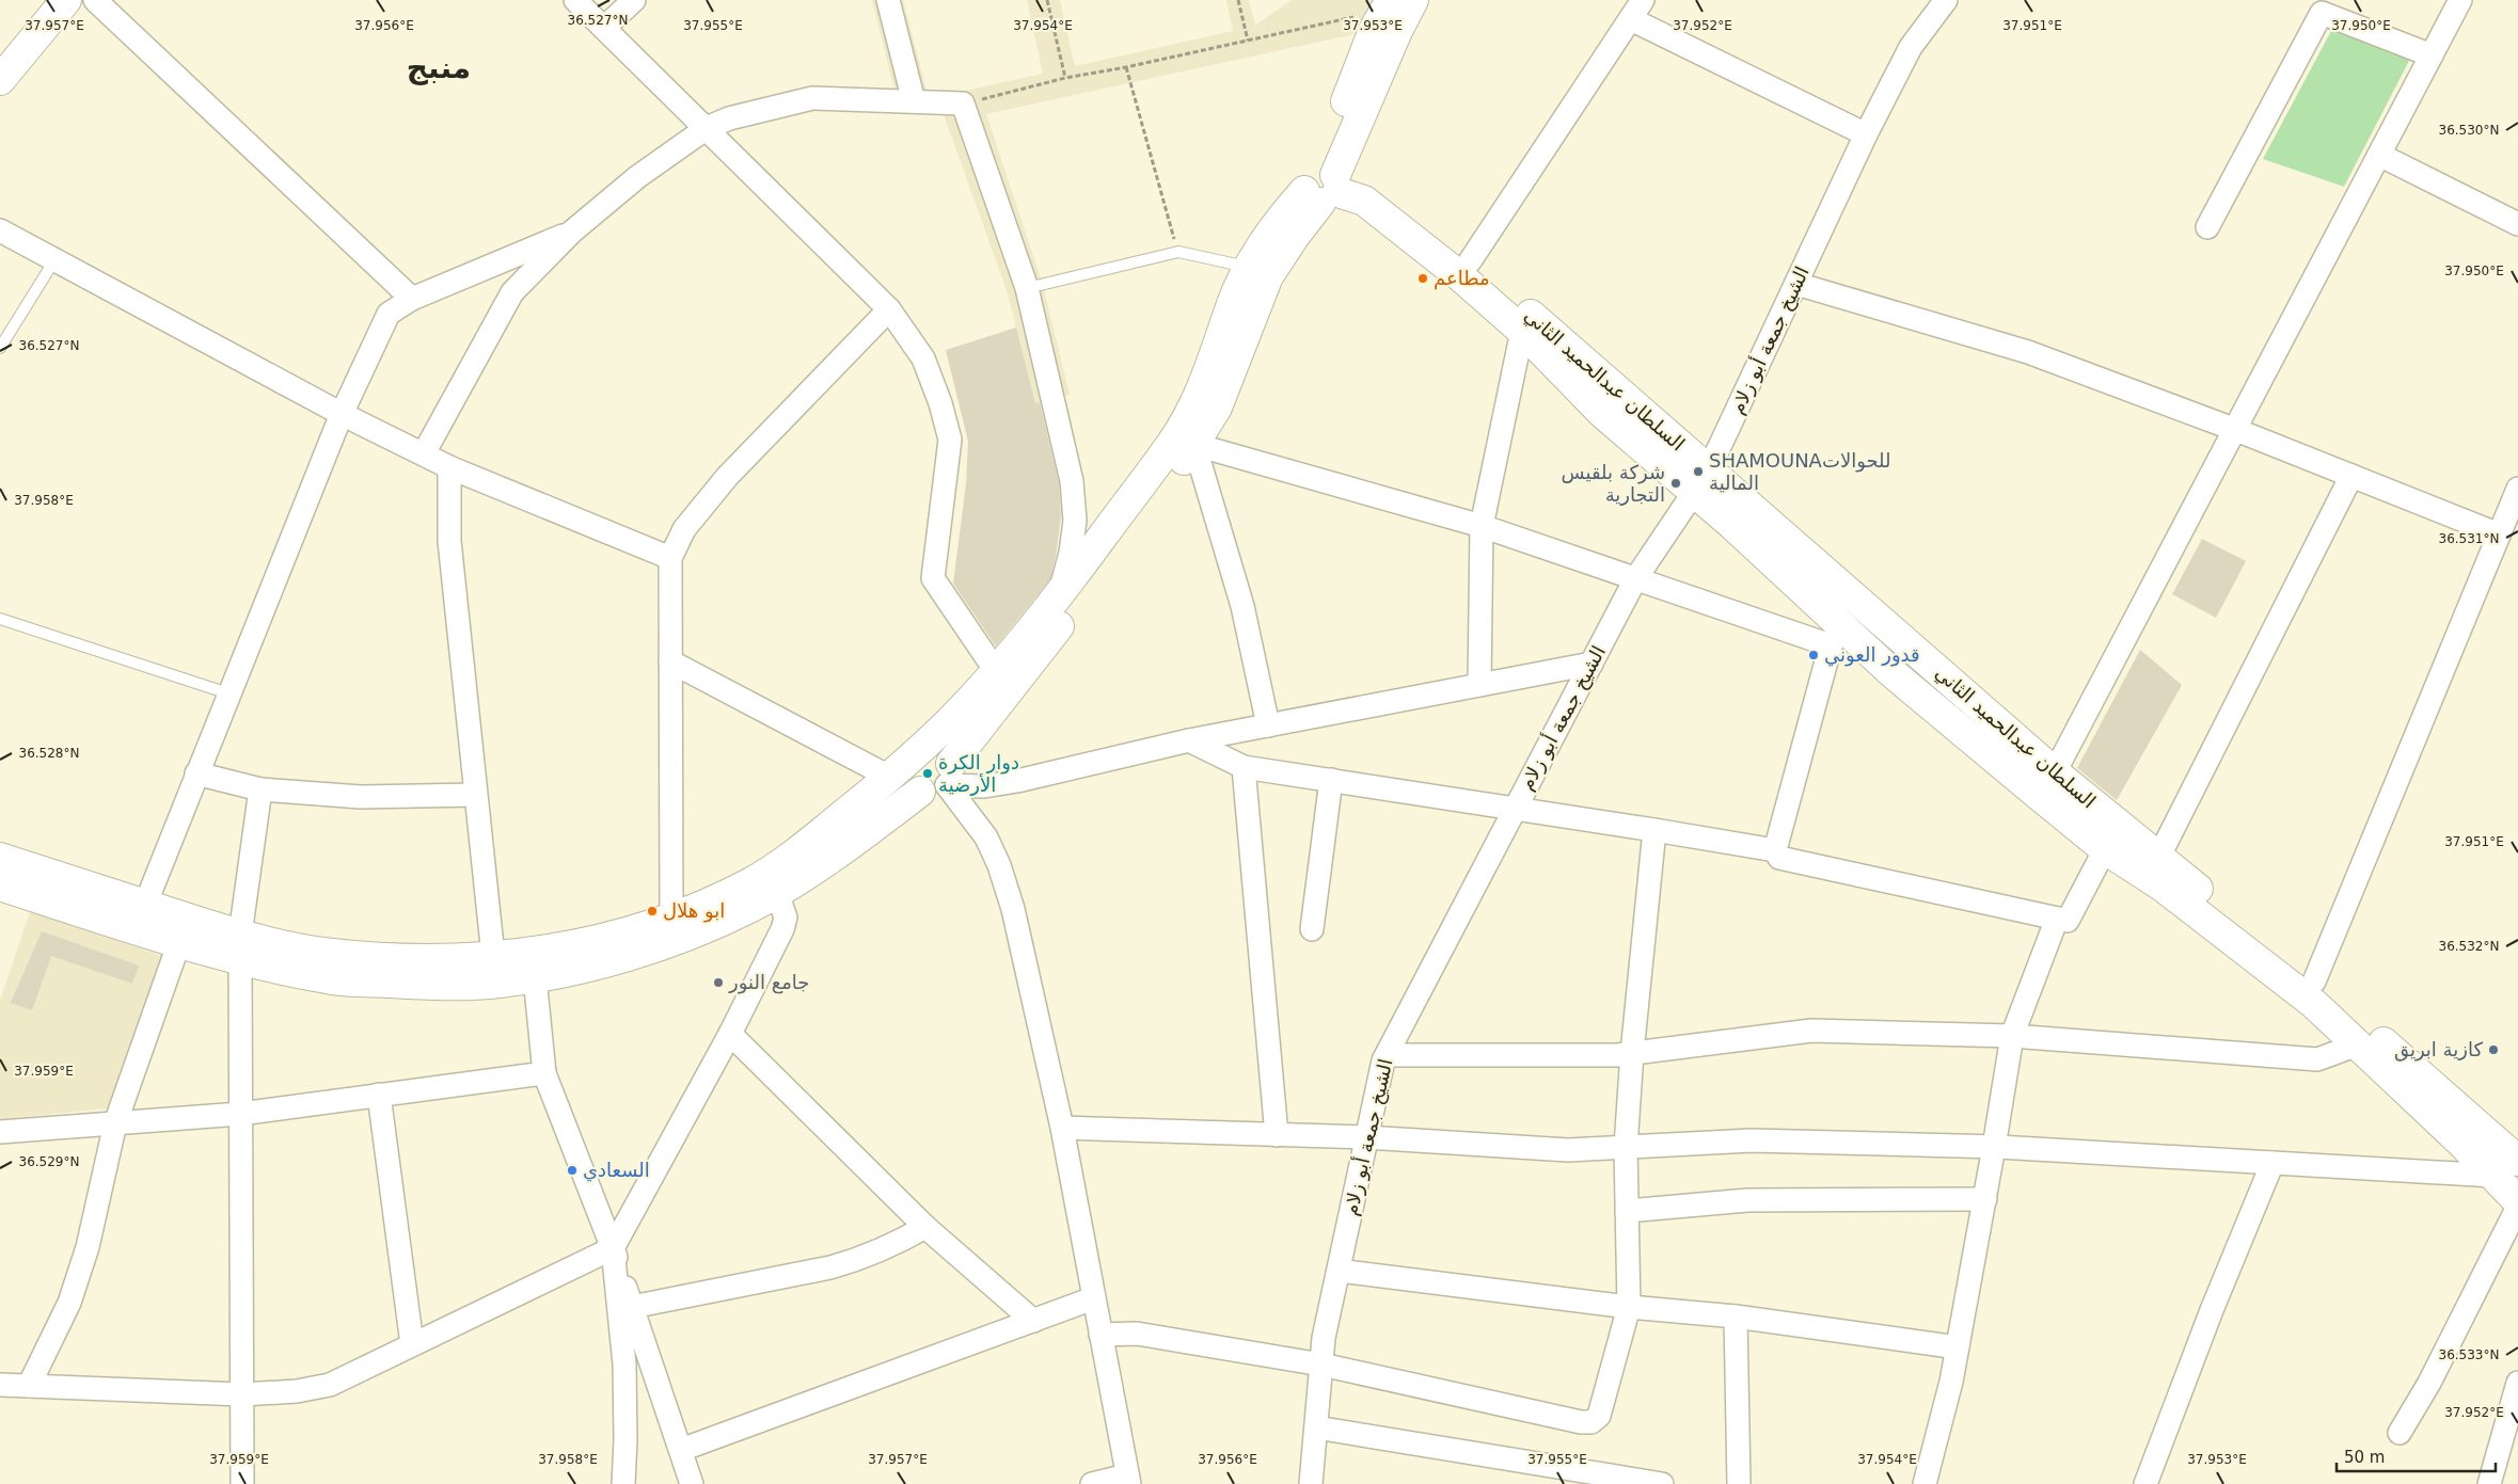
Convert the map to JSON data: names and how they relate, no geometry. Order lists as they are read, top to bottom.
{
  "streets": {
    "main road": ["السلطان عبدالحميد الثاني"],
    "street": ["الشيخ جمعة أبو زلام"]
  },
  "crossings": [
    ["الشيخ جمعة أبو زلام", "السلطان عبدالحميد الثاني"]
  ],
  "districts": ["منبج"],
  "places": [
    "مطاعم",
    "SHAMOUNAللحوالات المالية",
    "شركة بلقيس التجارية",
    "قدور العوني",
    "دوار الكرة الأرضية",
    "ابو هلال",
    "جامع النور",
    "كازية ابريق",
    "السعادي"
  ],
  "scale_bar": "50 m",
  "coordinates": [
    "36.527°N",
    "37.951°E",
    "37.957°E",
    "37.956°E",
    "37.955°E",
    "37.954°E",
    "37.953°E",
    "37.952°E",
    "37.950°E",
    "36.530°N",
    "37.958°E",
    "36.531°N",
    "36.528°N",
    "36.532°N",
    "37.959°E",
    "36.529°N",
    "36.533°N"
  ]
}
